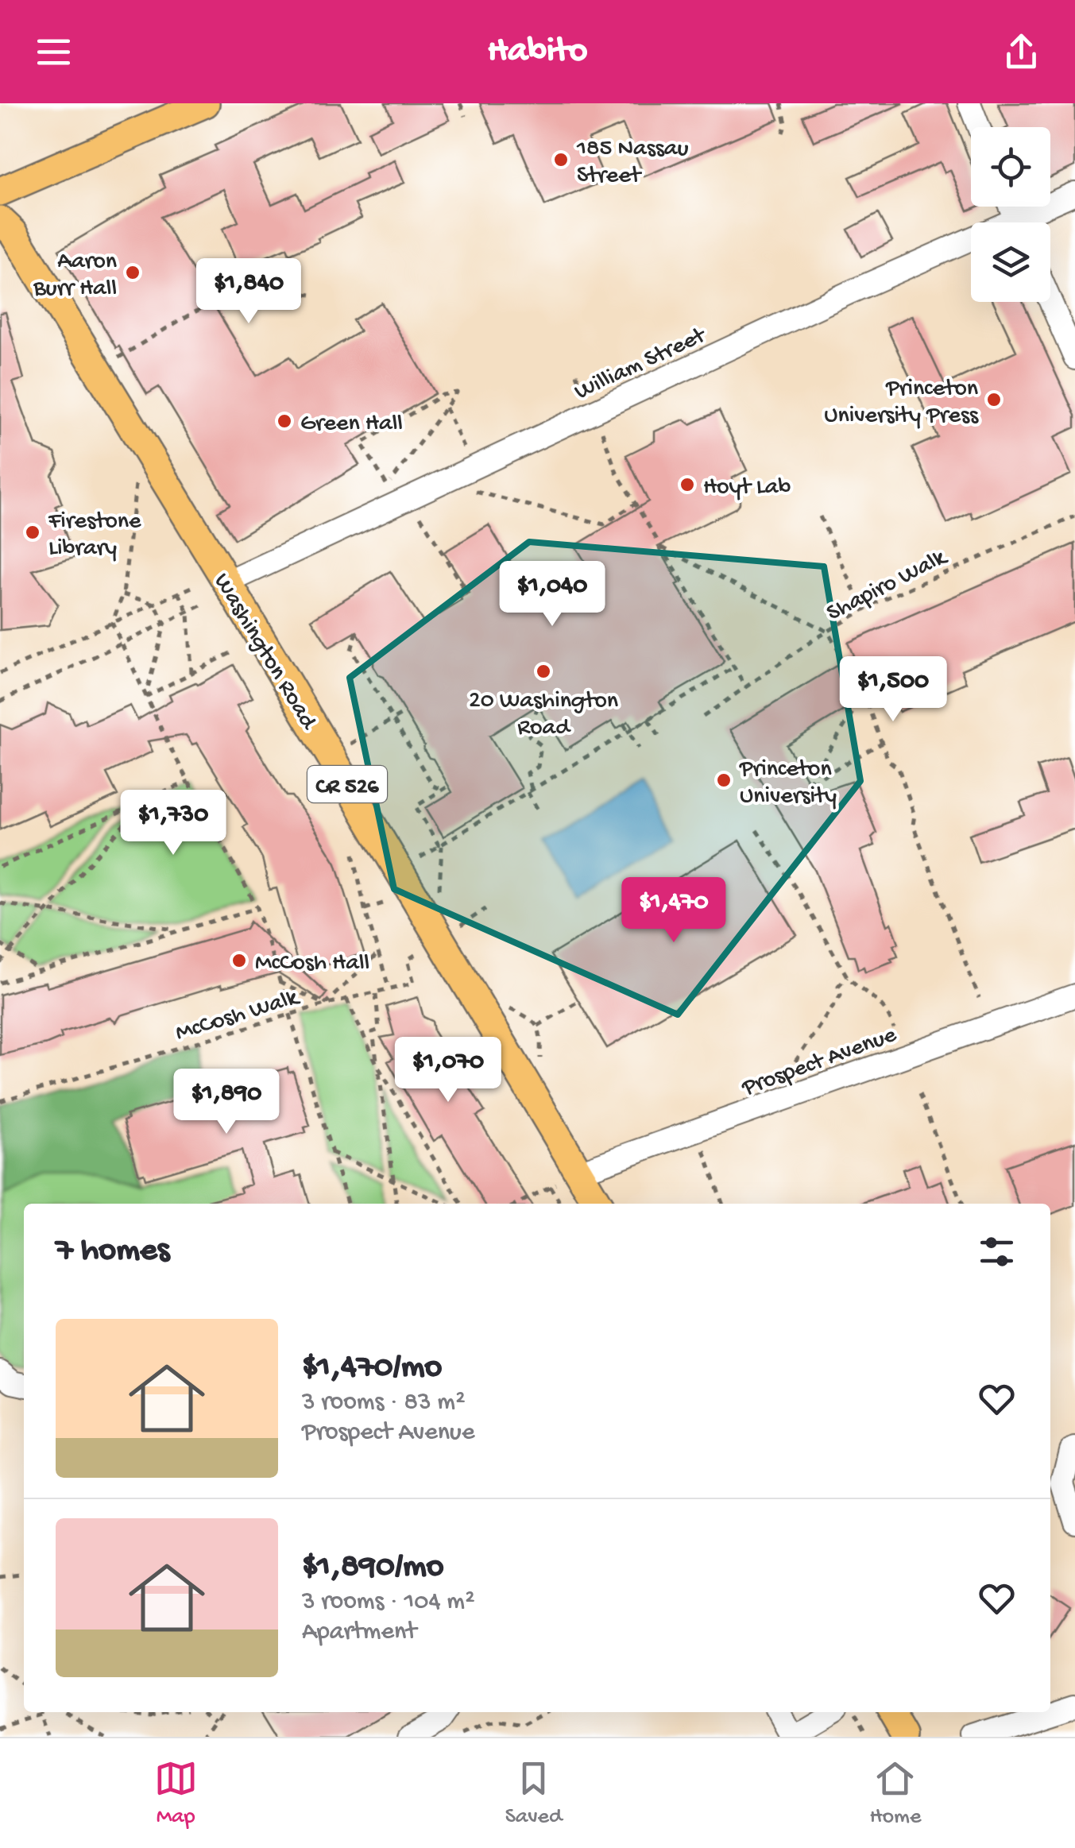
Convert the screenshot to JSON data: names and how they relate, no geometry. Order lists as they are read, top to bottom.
{
  "streets": {
    "main road": ["Washington Road", "CR 526"],
    "street": ["William Street", "Prospect Avenue"],
    "path": ["Shapiro Walk", "McCosh Walk"]
  },
  "crossings": [
    ["William Street", "Washington Road"],
    ["Washington Road", "Prospect Avenue"]
  ],
  "places": [
    "185 Nassau Street",
    "Aaron Burr Hall",
    "Princeton University Press",
    "Green Hall",
    "Hoyt Lab",
    "Firestone Library",
    "20 Washington Road",
    "Princeton University",
    "McCosh Hall"
  ],
  "page": {
    "header": "Habito",
    "price": [
      "$1,840",
      "$1,040",
      "$1,500",
      "$1,730",
      "$1,470",
      "$1,070",
      "$1,890"
    ],
    "heading": "7 homes",
    "list": [
      {
        "name": "$1,470/mo",
        "note": "3 rooms · 83 m² · Prospect Avenue"
      },
      {
        "name": "$1,890/mo",
        "note": "3 rooms · 104 m² · Apartment"
      }
    ],
    "tabs": ["Map", "Saved", "Home"]
  }
}
